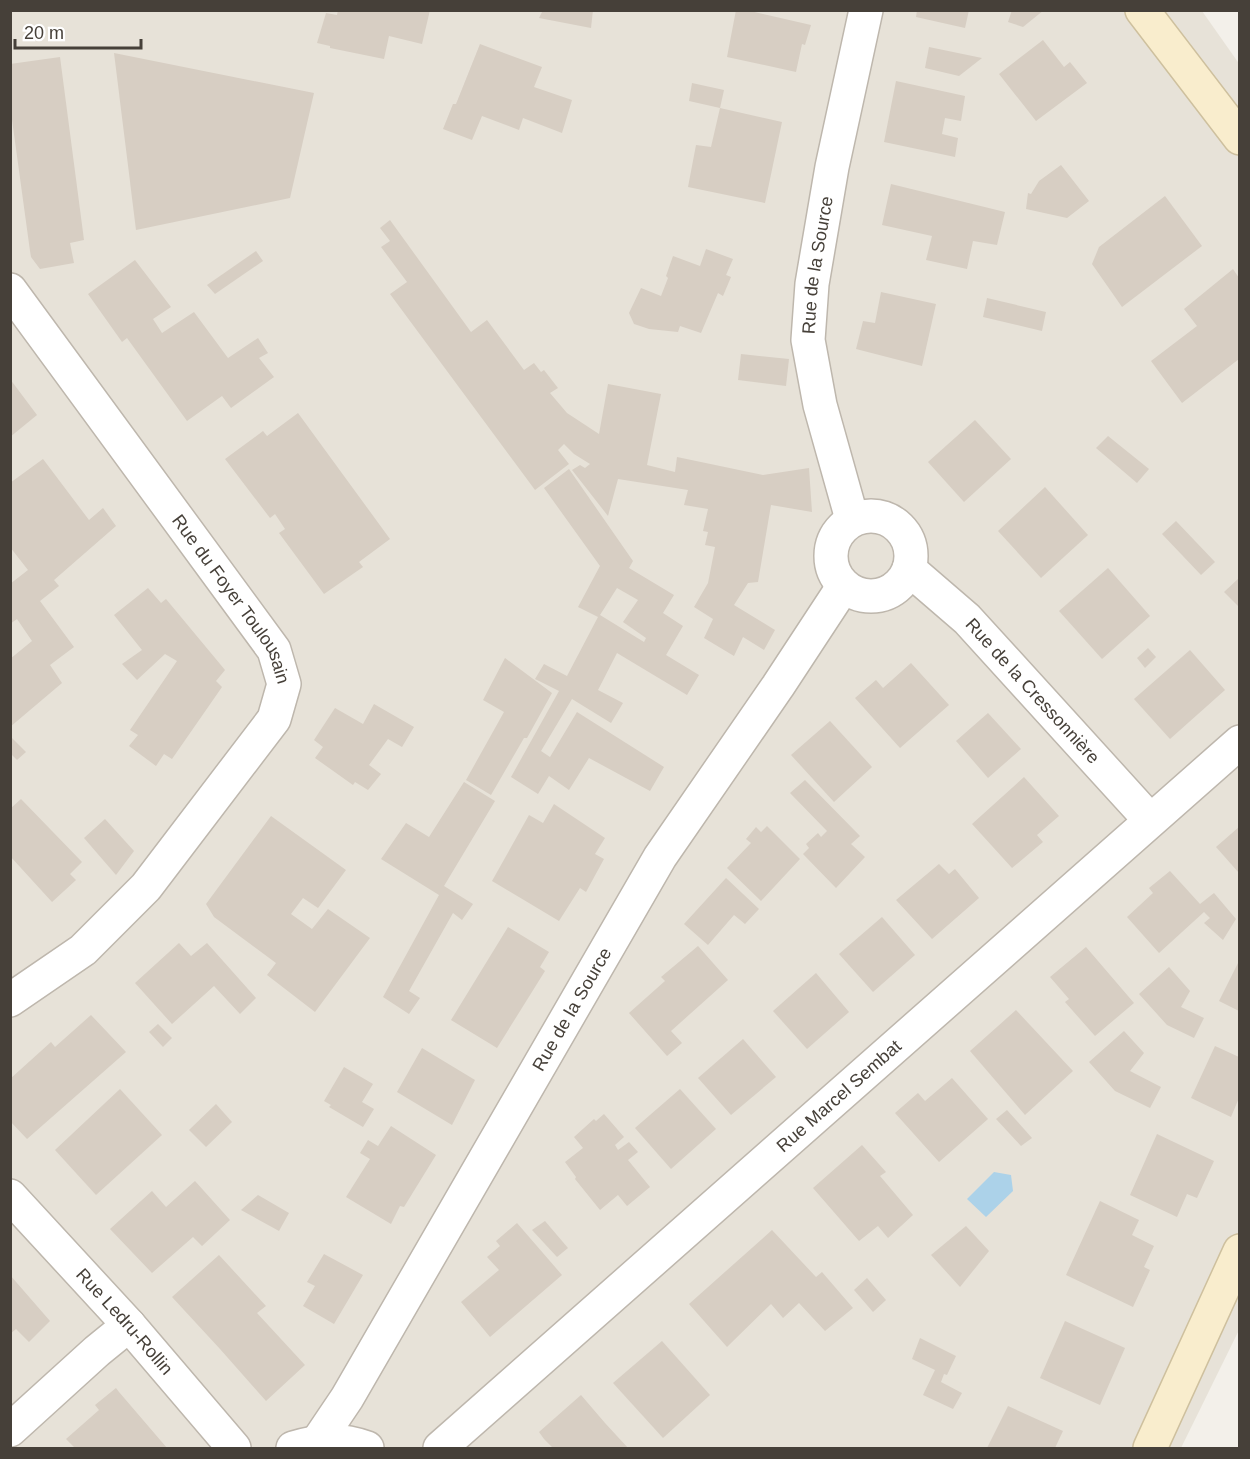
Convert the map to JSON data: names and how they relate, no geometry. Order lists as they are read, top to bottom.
{
  "streets": {
    "street": [
      "Rue de la Source",
      "Rue du Foyer Toulousain",
      "Rue de la Cressonnière",
      "Rue Marcel Sembat",
      "Rue Ledru-Rollin"
    ]
  },
  "crossings": [
    ["Rue de la Source", "Rue de la Cressonnière"],
    ["Rue de la Cressonnière", "Rue Marcel Sembat"]
  ],
  "scale_bar": "20 m"
}
